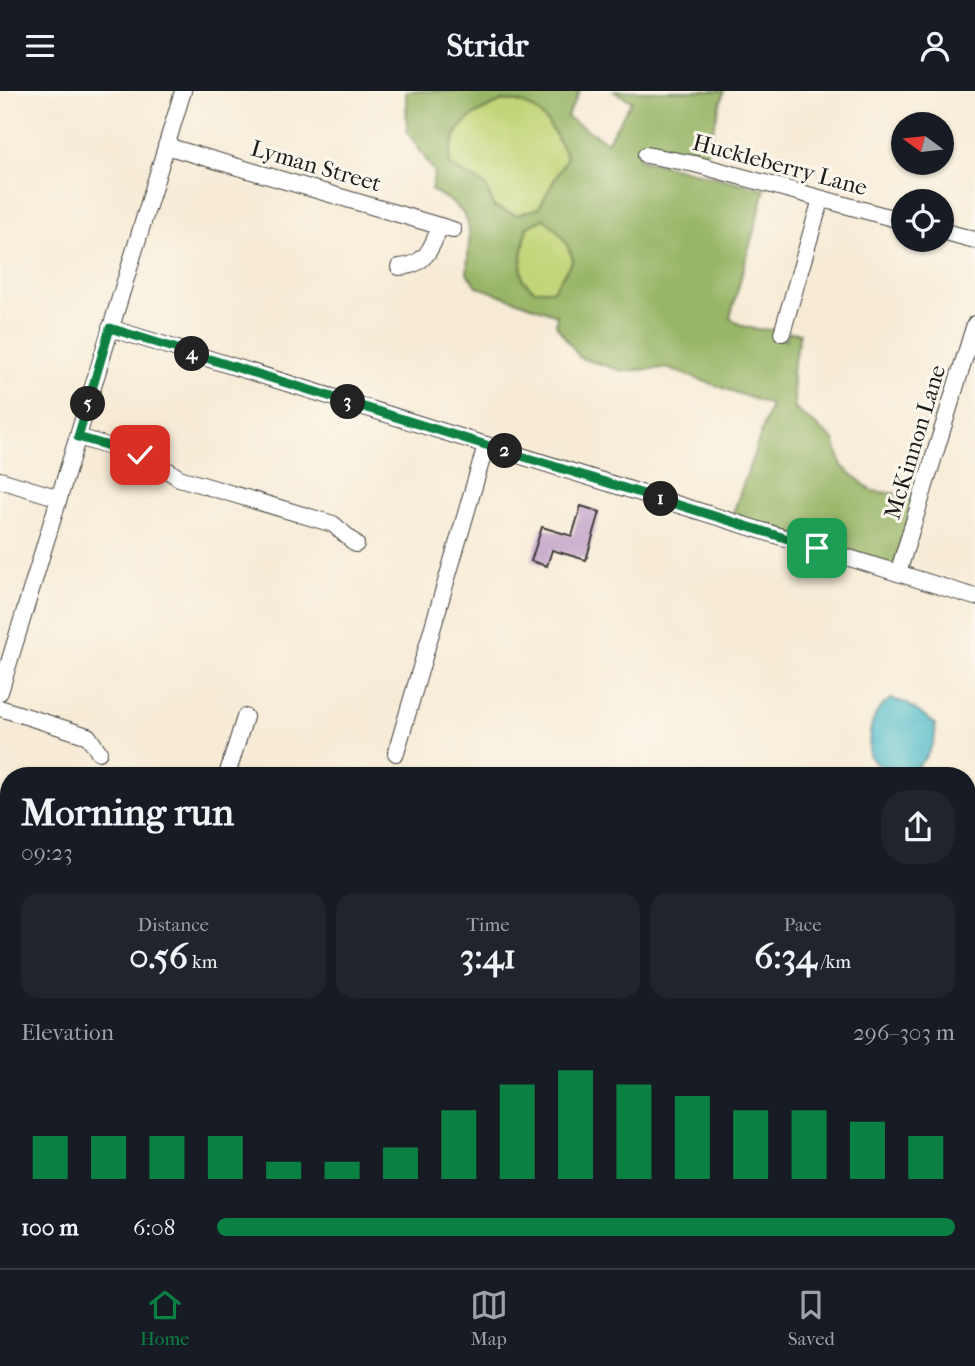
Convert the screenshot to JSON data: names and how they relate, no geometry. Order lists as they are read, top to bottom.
{
  "streets": {
    "street": ["Huckleberry Lane", "Lyman Street", "McKinnon Lane"]
  },
  "north": "left",
  "page": {
    "header": "Stridr",
    "pins": [
      "4",
      "3",
      "5",
      "2",
      "1"
    ],
    "heading": ["Morning run", "09:23"],
    "stats": [
      ["Distance", "0.56 km"],
      ["Time", "3:41"],
      ["Pace", "6:34 /km"]
    ],
    "chart": ["Elevation", "296–303 m"],
    "list": [
      {
        "name": "100 m",
        "note": "6:08"
      }
    ],
    "tabs": ["Home", "Map", "Saved"]
  }
}
